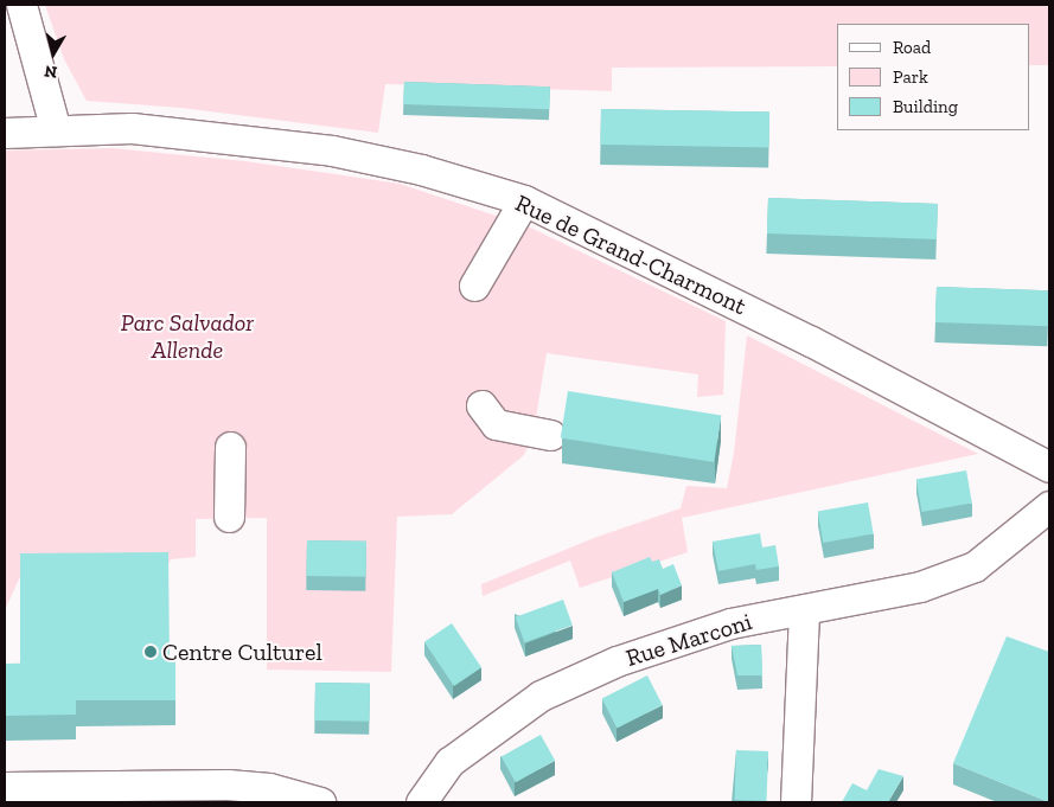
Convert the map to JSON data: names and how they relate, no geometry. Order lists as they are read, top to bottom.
{
  "streets": {
    "street": ["Rue de Grand-Charmont", "Rue Marconi"]
  },
  "parks": ["Parc Salvador Allende"],
  "places": ["Centre Culturel"],
  "legend": ["Road", "Park", "Building"],
  "north": "bottom"
}
